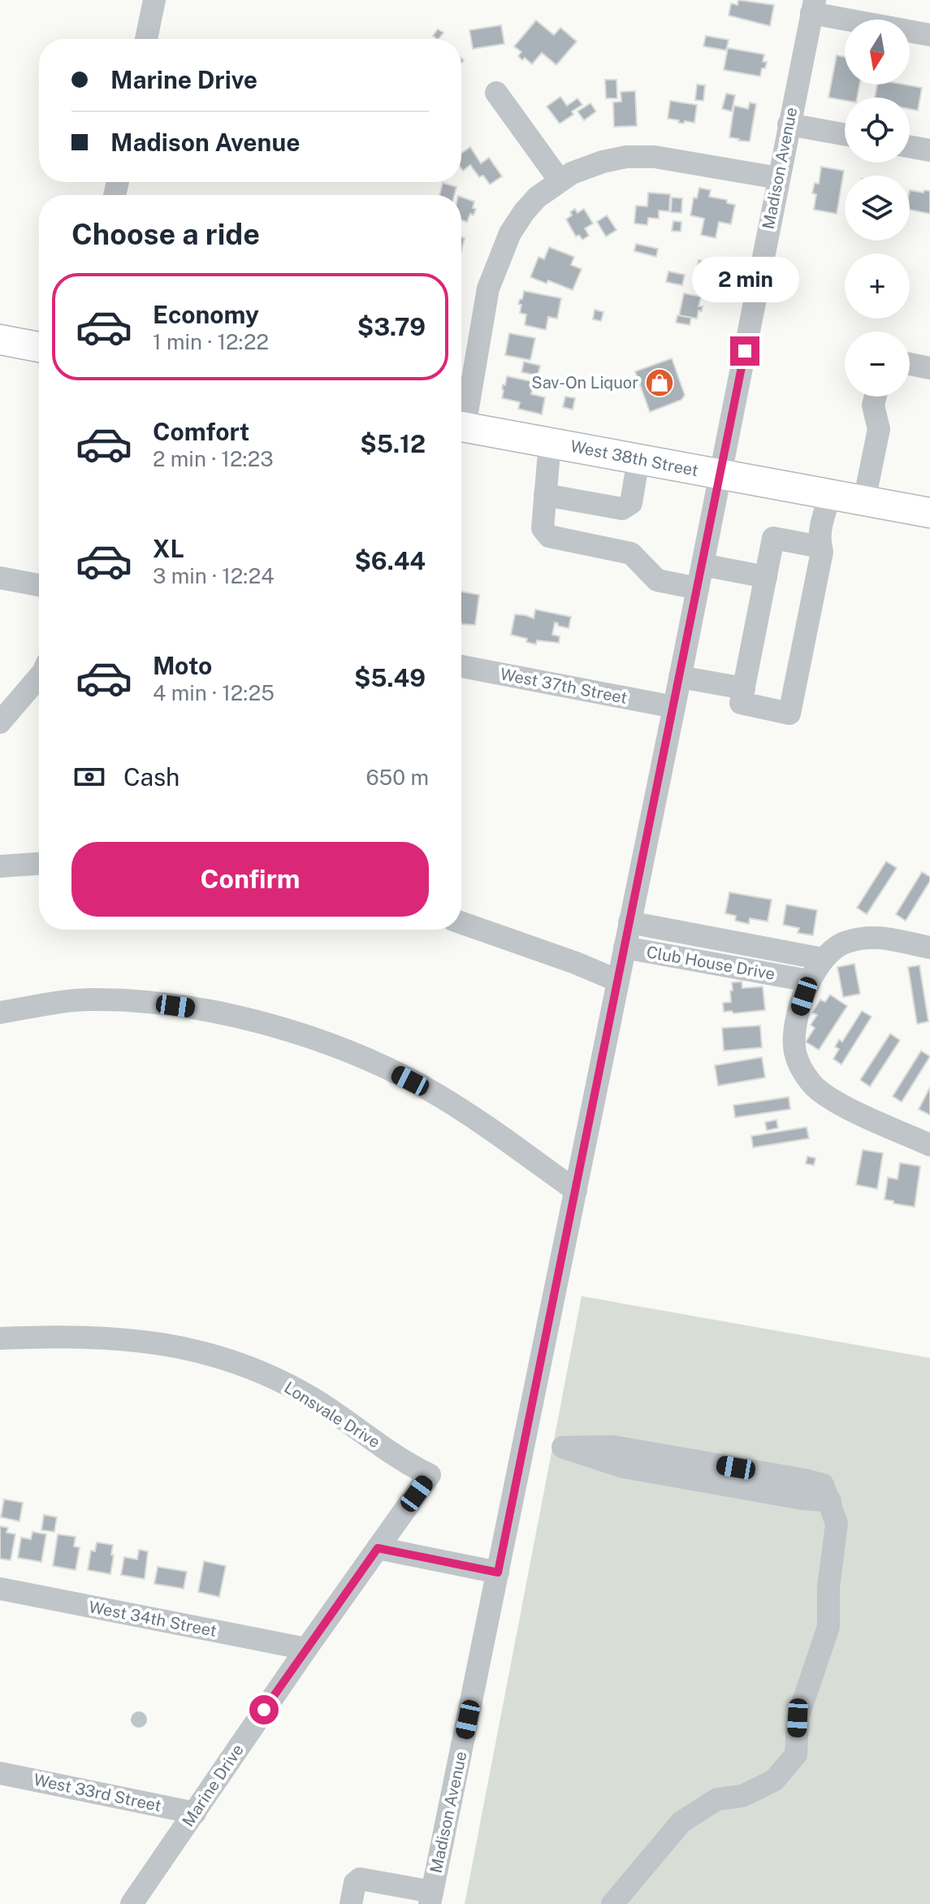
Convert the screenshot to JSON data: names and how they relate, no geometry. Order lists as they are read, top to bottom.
{
  "streets": {
    "main road": ["West 38th Street"],
    "street": [
      "Madison Avenue",
      "West 37th Street",
      "Club House Drive",
      "Lonsvale Drive",
      "West 34th Street",
      "Marine Drive",
      "West 33rd Street"
    ]
  },
  "crossings": [
    ["Madison Avenue", "West 38th Street"],
    ["Madison Avenue", "West 37th Street"],
    ["Madison Avenue", "Club House Drive"],
    ["Lonsvale Drive", "Marine Drive"],
    ["West 34th Street", "Marine Drive"],
    ["Marine Drive", "West 33rd Street"]
  ],
  "places": {
    "shop": ["Sav-On Liquor"]
  },
  "north": "bottom",
  "page": {
    "map_buttons": ["+", "−"],
    "banner": ["Marine Drive", "Madison Avenue"],
    "heading": "Choose a ride",
    "bubble": "2 min",
    "list": [
      {
        "name": "Economy",
        "note": "1 min · 12:22",
        "value": "$3.79"
      },
      {
        "name": "Comfort",
        "note": "2 min · 12:23",
        "value": "$5.12"
      },
      {
        "name": "XL",
        "note": "3 min · 12:24",
        "value": "$6.44"
      },
      {
        "name": "Moto",
        "note": "4 min · 12:25",
        "value": "$5.49"
      }
    ],
    "pay": ["Cash", "650 m"],
    "buttons": "Confirm"
  }
}
